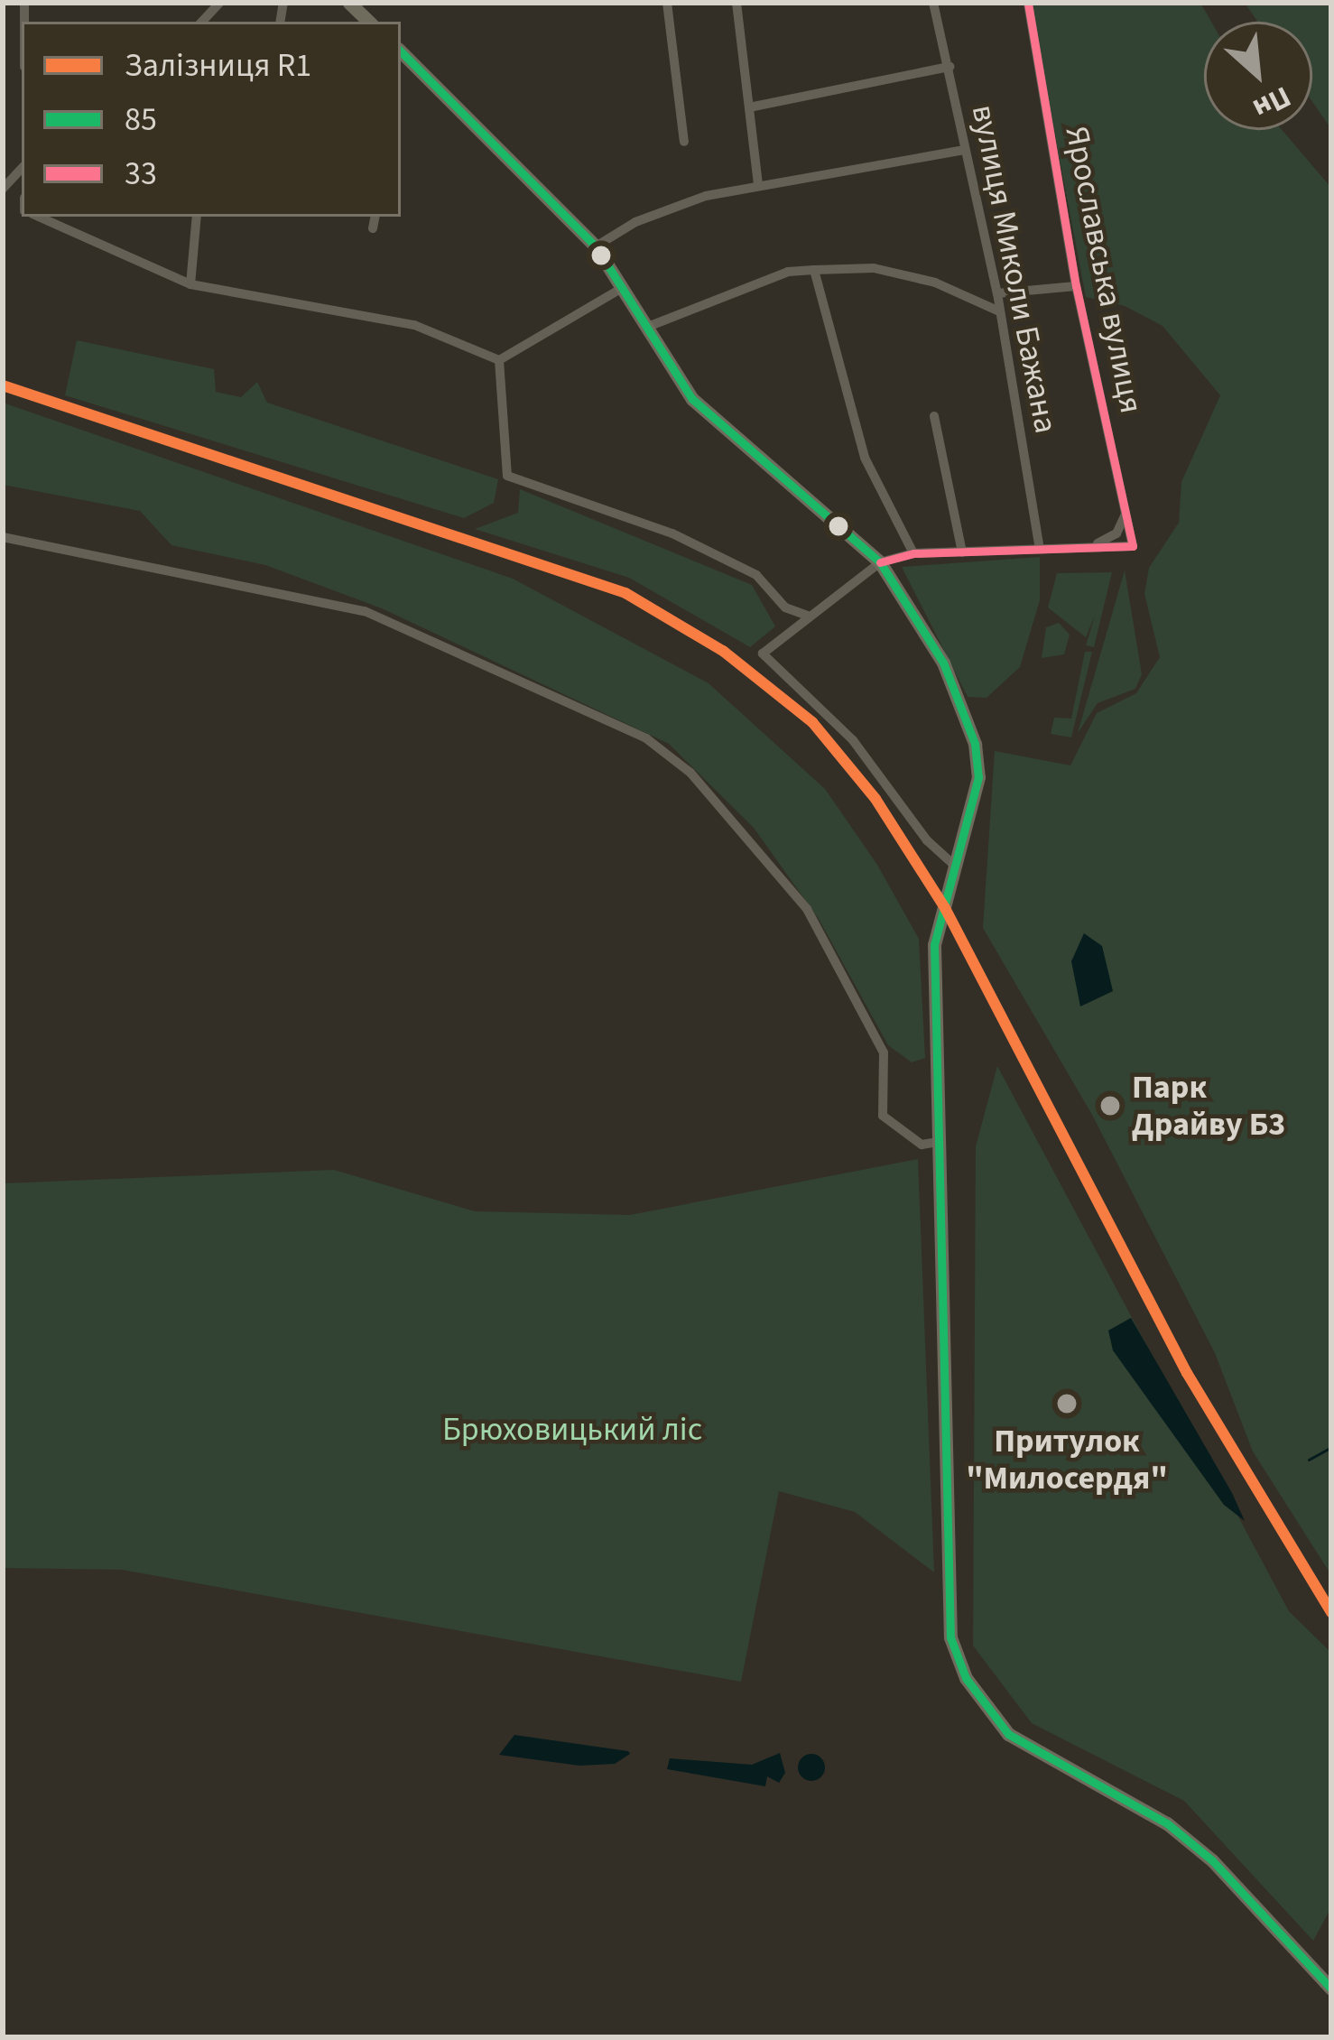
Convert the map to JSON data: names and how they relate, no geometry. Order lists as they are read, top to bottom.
{
  "streets": {
    "street": ["вулиця Миколи Бажана", "Ярославська вулиця"]
  },
  "parks": ["Брюховицький ліс"],
  "places": ["Парк Драйву Б3", "Притулок \"Милосердя\""],
  "lines": ["transit line 33", "transit line 85", "rail line R1"],
  "legend": ["Залізниця R1", "85", "33"],
  "north": "bottom right"
}
